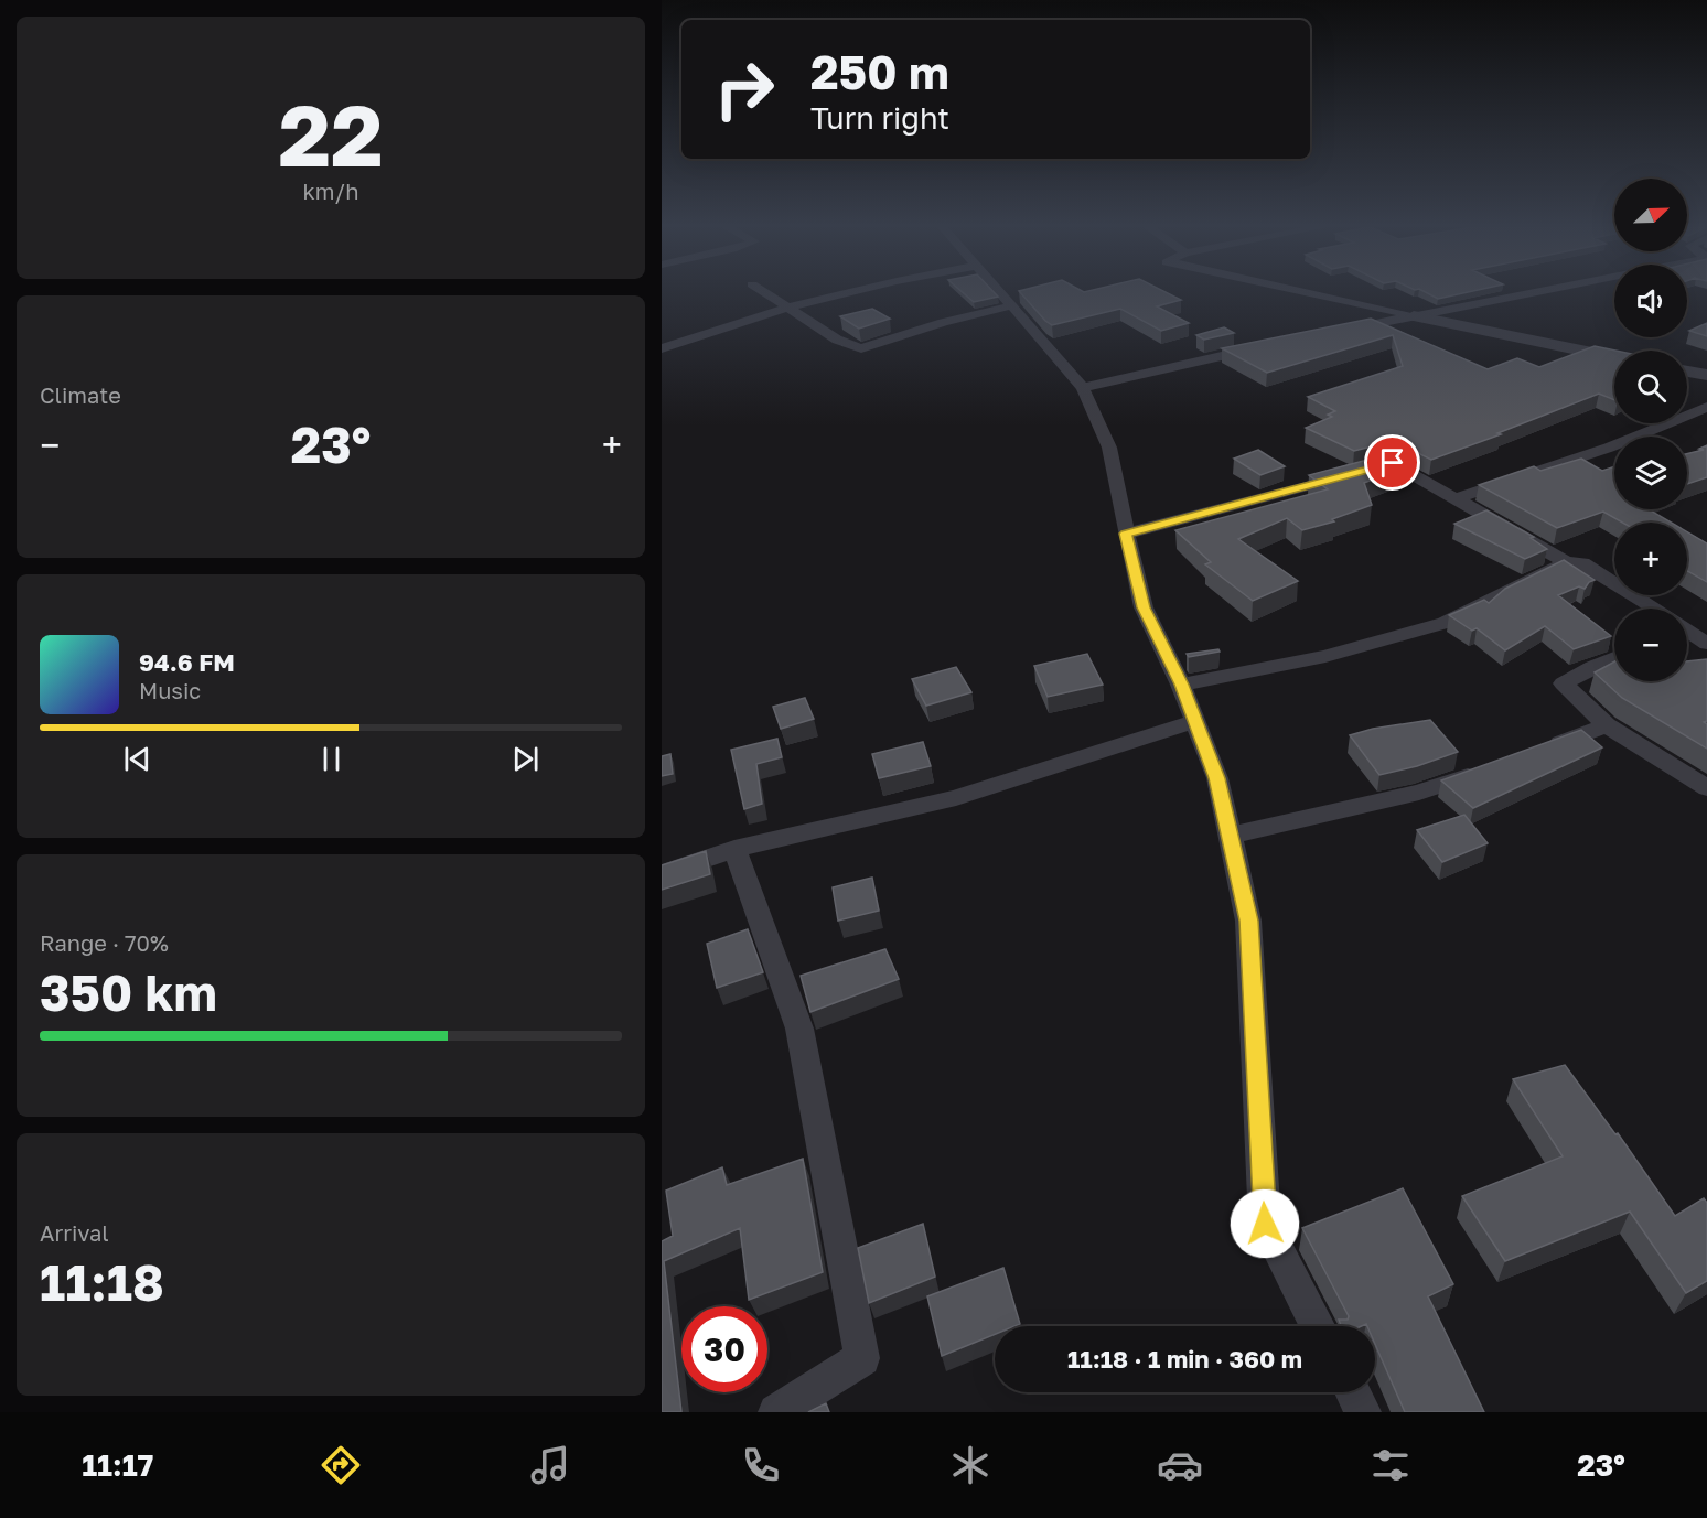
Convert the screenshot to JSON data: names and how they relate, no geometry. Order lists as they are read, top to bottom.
{
  "north": "top right",
  "page": {
    "tile": [
      ["22", "km/h"],
      "Climate",
      ["Range · 70%", "350 km"],
      ["Arrival", "11:18"]
    ],
    "turn": ["250 m", "Turn right"],
    "map_buttons": ["+", "−"],
    "heat": ["−", "23°", "+"],
    "song": ["94.6 FM", "Music"],
    "limit": "30",
    "trip": "11:18 · 1 min · 360 m",
    "tabs": ["11:17", "23°"]
  }
}
